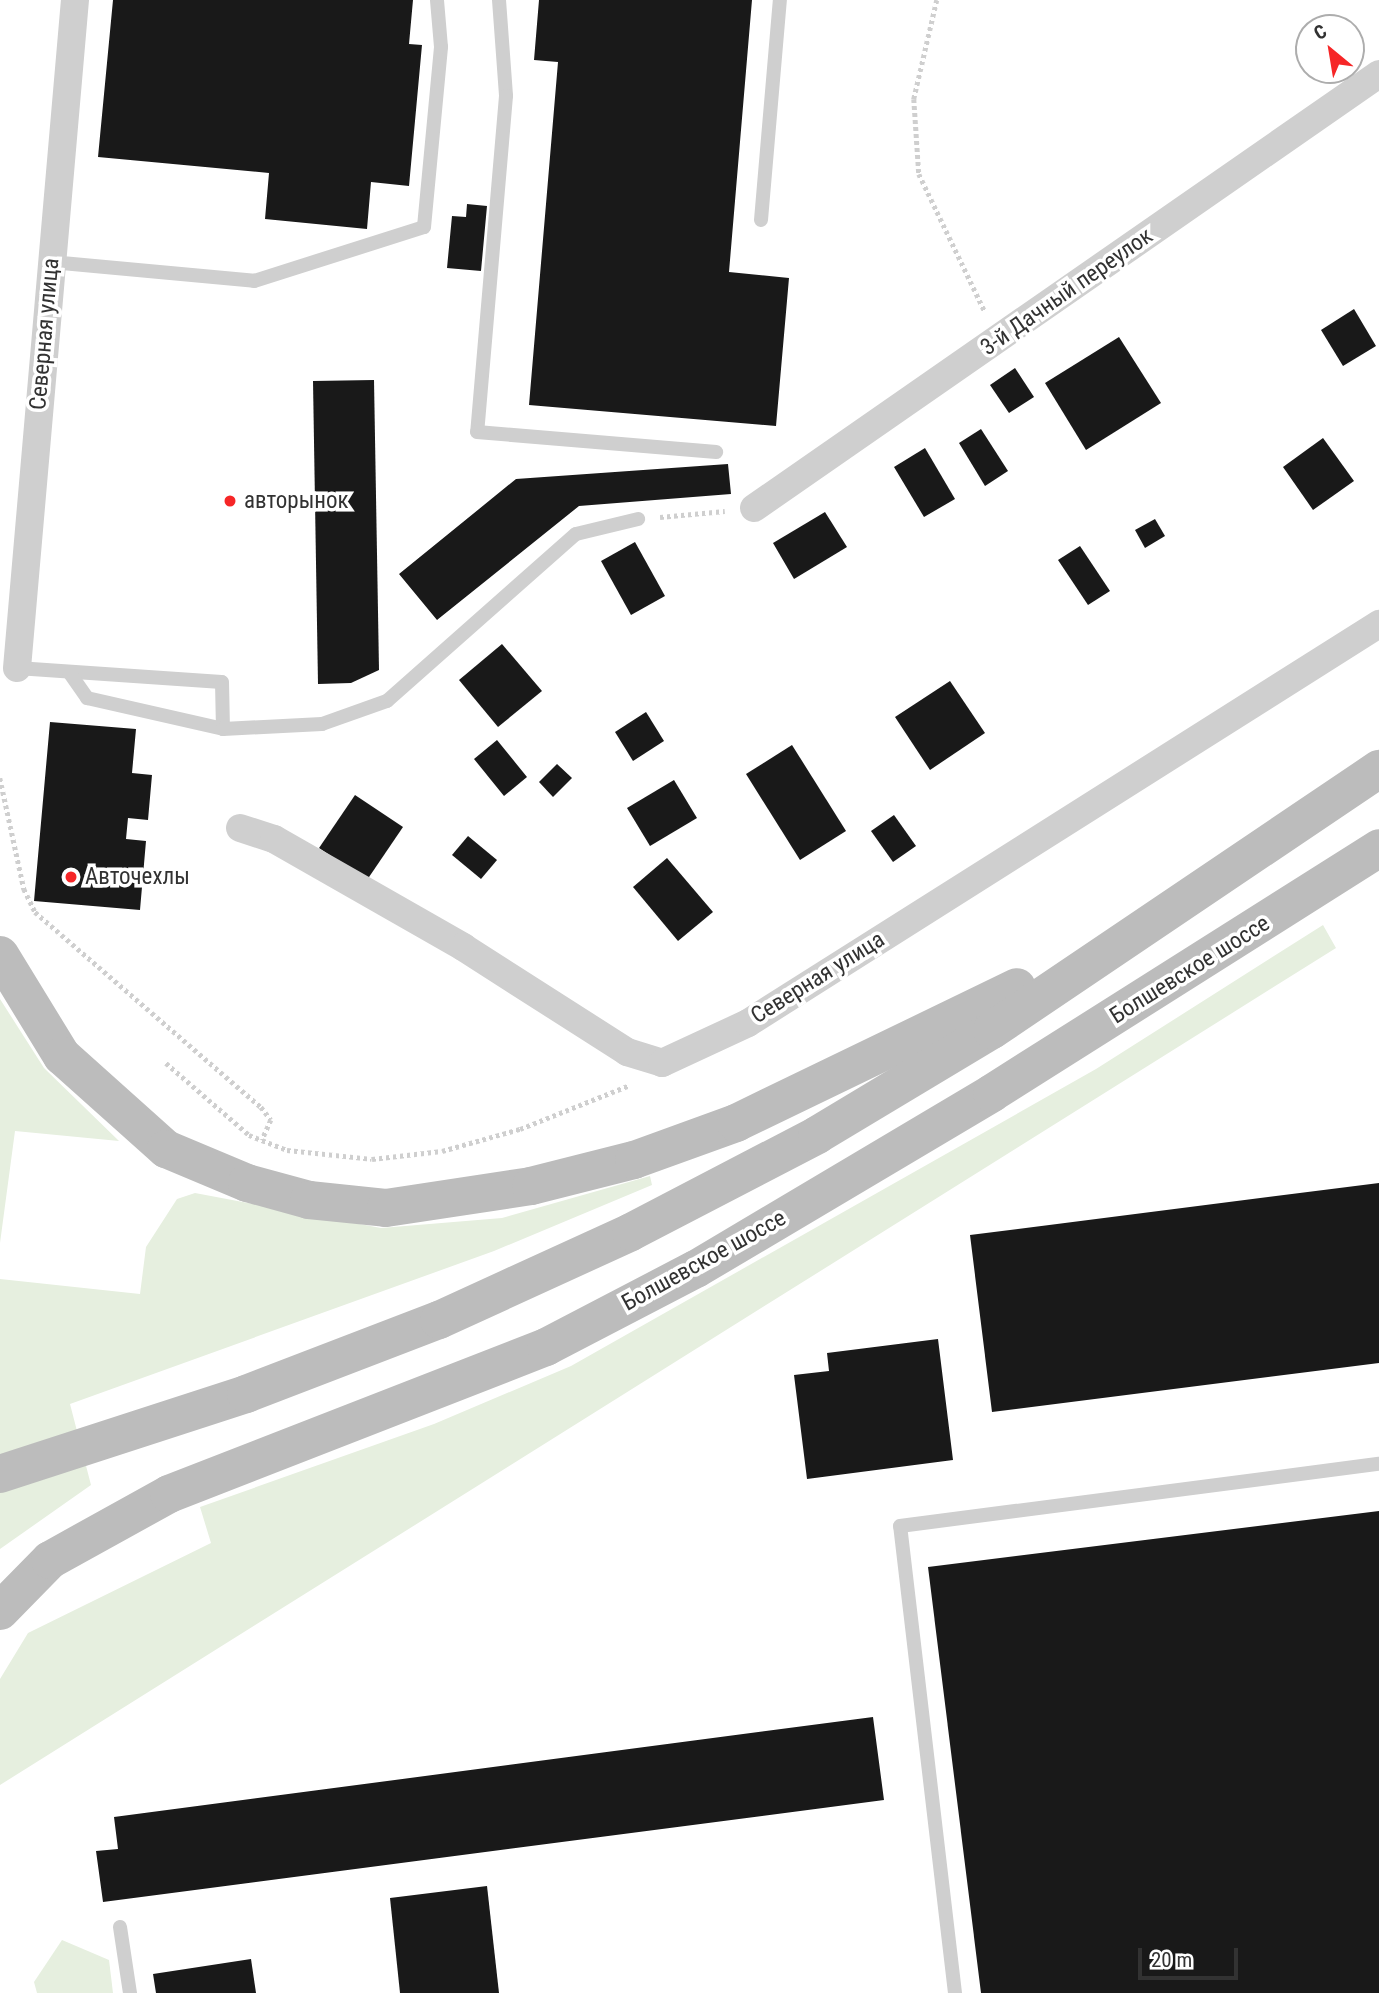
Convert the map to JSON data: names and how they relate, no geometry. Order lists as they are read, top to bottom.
{
  "streets": {
    "main road": ["Болшевское шоссе"],
    "street": ["3-й Дачный переулок", "Северная улица"]
  },
  "places": ["авторынок", "Авточехлы"],
  "scale_bar": "20 m",
  "north": "top left"
}
